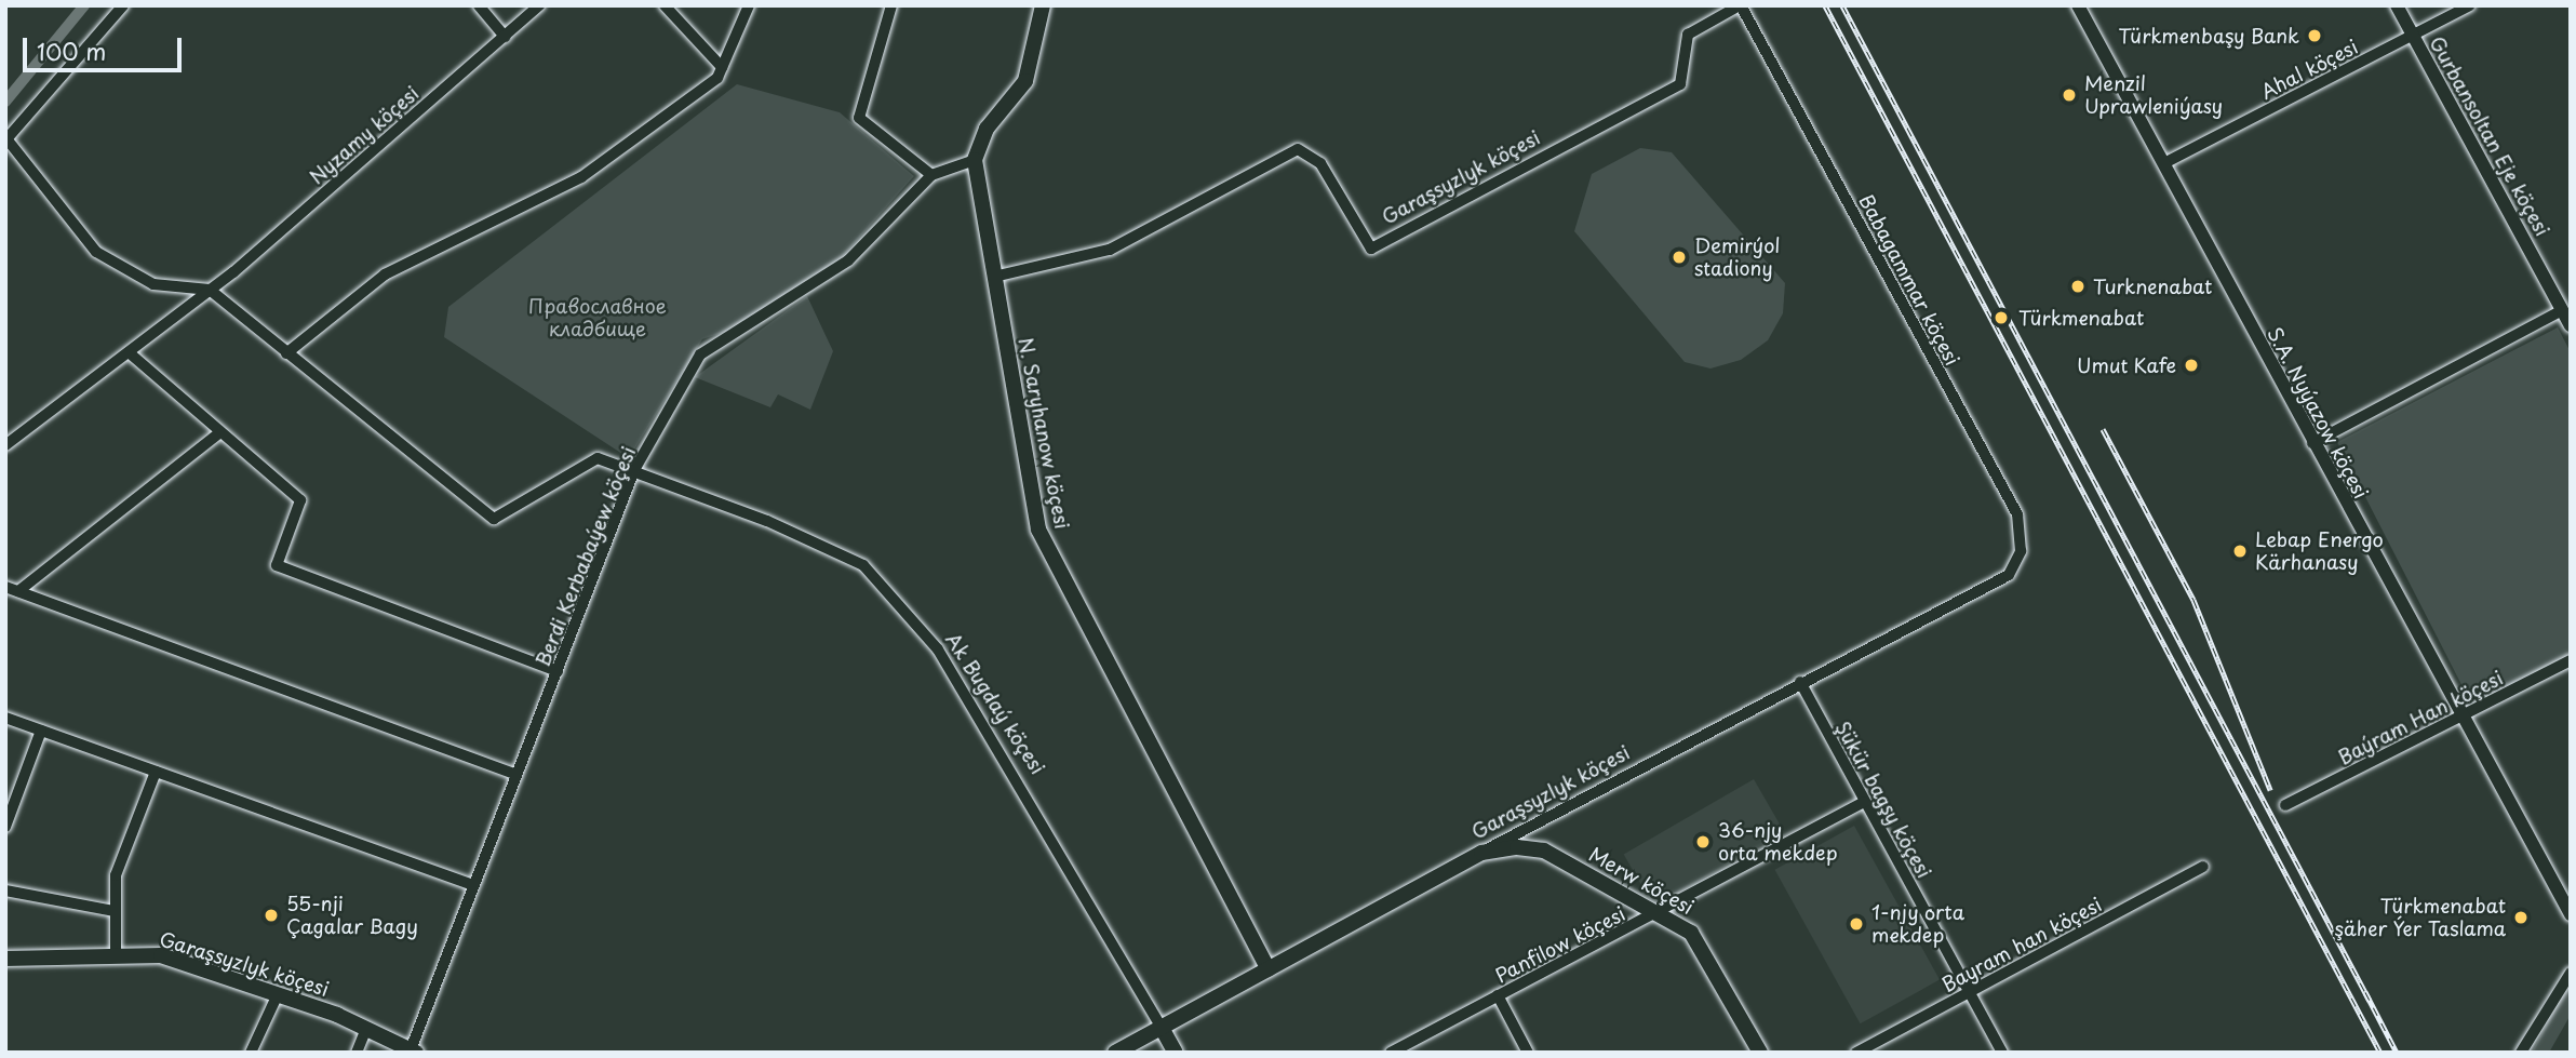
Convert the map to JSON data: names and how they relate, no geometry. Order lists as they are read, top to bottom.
{
  "streets": {
    "main road": [
      "Garaşsyzlyk köçesi",
      "N. Saryhanow köçesi",
      "Ak Bugdaý köçesi",
      "Merw köçesi"
    ],
    "street": [
      "Ahal köçesi",
      "Nyzamy köçesi",
      "Gurbansoltan Eje köçesi",
      "Babagammar köçesi",
      "S.A. Nyýazow köçesi",
      "Berdi Kerbabaýew köçesi",
      "Baýram Han köçesi",
      "Şükür bagşy köçesi",
      "Panfilow köçesi",
      "Bayram han köçesi"
    ]
  },
  "crossings": [
    ["Ahal köçesi", "Gurbansoltan Eje köçesi"],
    ["Ahal köçesi", "S.A. Nyýazow köçesi"],
    ["Garaşsyzlyk köçesi", "Babagammar köçesi"],
    ["Garaşsyzlyk köçesi", "N. Saryhanow köçesi"],
    ["Garaşsyzlyk köçesi", "Berdi Kerbabaýew köçesi"],
    ["Garaşsyzlyk köçesi", "Ak Bugdaý köçesi"],
    ["Garaşsyzlyk köçesi", "Şükür bagşy köçesi"],
    ["Garaşsyzlyk köçesi", "Merw köçesi"],
    ["S.A. Nyýazow köçesi", "Baýram Han köçesi"],
    ["N. Saryhanow köçesi", "Berdi Kerbabaýew köçesi"],
    ["Berdi Kerbabaýew köçesi", "Ak Bugdaý köçesi"],
    ["Şükür bagşy köçesi", "Panfilow köçesi"],
    ["Şükür bagşy köçesi", "Bayram han köçesi"],
    ["Merw köçesi", "Panfilow köçesi"]
  ],
  "parks": ["Православное кладбище"],
  "places": [
    "Türkmenbaşy Bank",
    "Menzil Uprawleniýasy",
    "Demirýol stadiony",
    "Turknenabat",
    "Türkmenabat",
    "Umut Kafe",
    "Lebap Energo Kärhanasy",
    "36-njy orta mekdep",
    "55-nji Çagalar Bagy",
    "Türkmenabat şäher Ýer Taslama",
    "1-njy orta mekdep"
  ],
  "scale_bar": "100 m"
}
